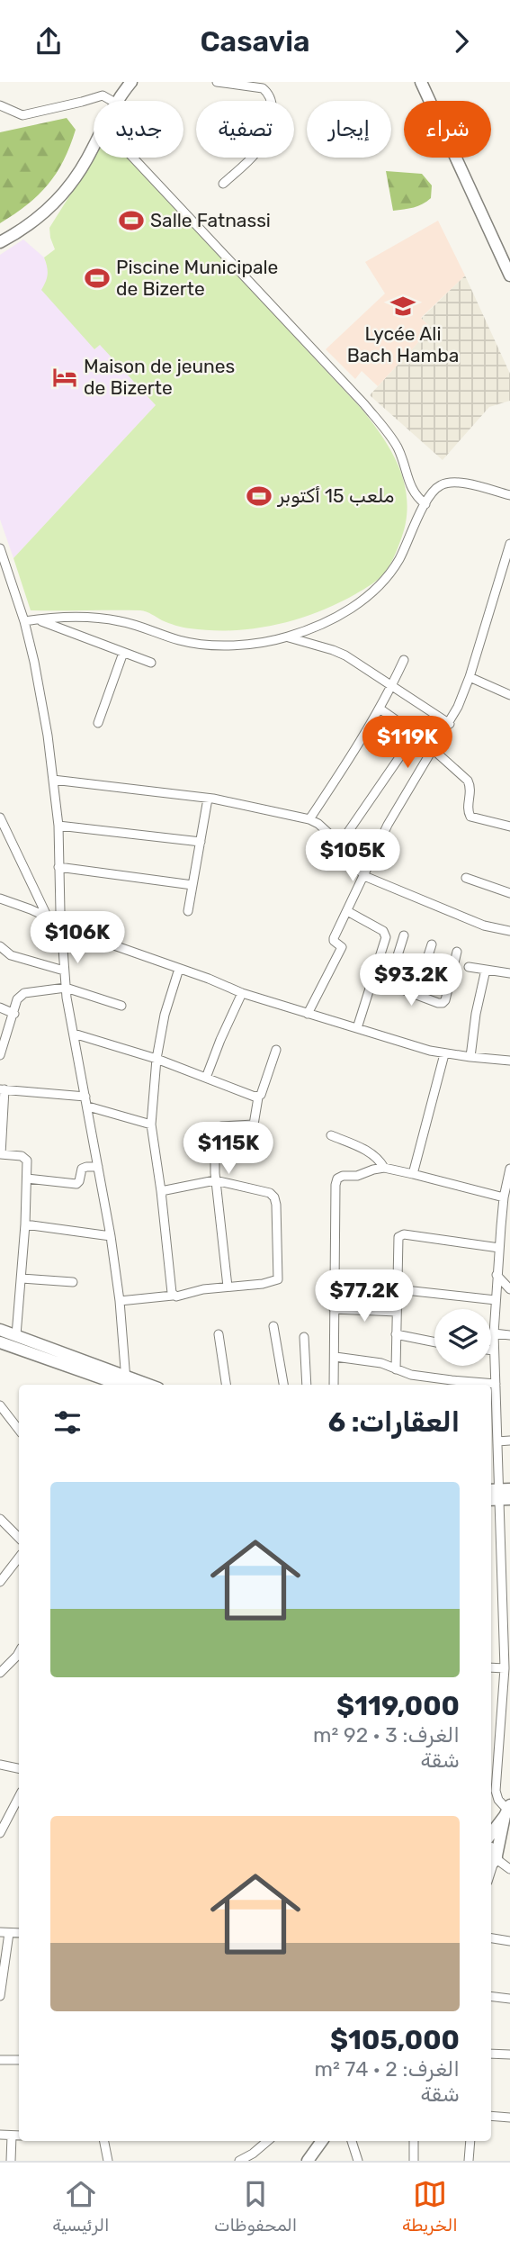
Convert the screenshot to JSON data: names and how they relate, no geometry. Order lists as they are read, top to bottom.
{
  "places": {
    "sports": ["Salle Fatnassi", "Piscine Municipale de Bizerte", "ملعب 15 أكتوبر"],
    "school or university": ["Lycée Ali Bach Hamba"],
    "hotel": ["Maison de jeunes de Bizerte"]
  },
  "page": {
    "header": "Casavia",
    "chip": [
      "شراء",
      "إيجار",
      "تصفية",
      "جديد"
    ],
    "price": [
      "$119K",
      "$105K",
      "$106K",
      "$93.2K",
      "$115K",
      "$77.2K"
    ],
    "heading": "العقارات: 6",
    "list": [
      {
        "name": "$119,000",
        "note": "الغرف: 3 · 92 m² · شقة"
      },
      {
        "name": "$105,000",
        "note": "الغرف: 2 · 74 m² · شقة"
      }
    ],
    "tabs": ["الخريطة", "المحفوظات", "الرئيسية"]
  }
}
